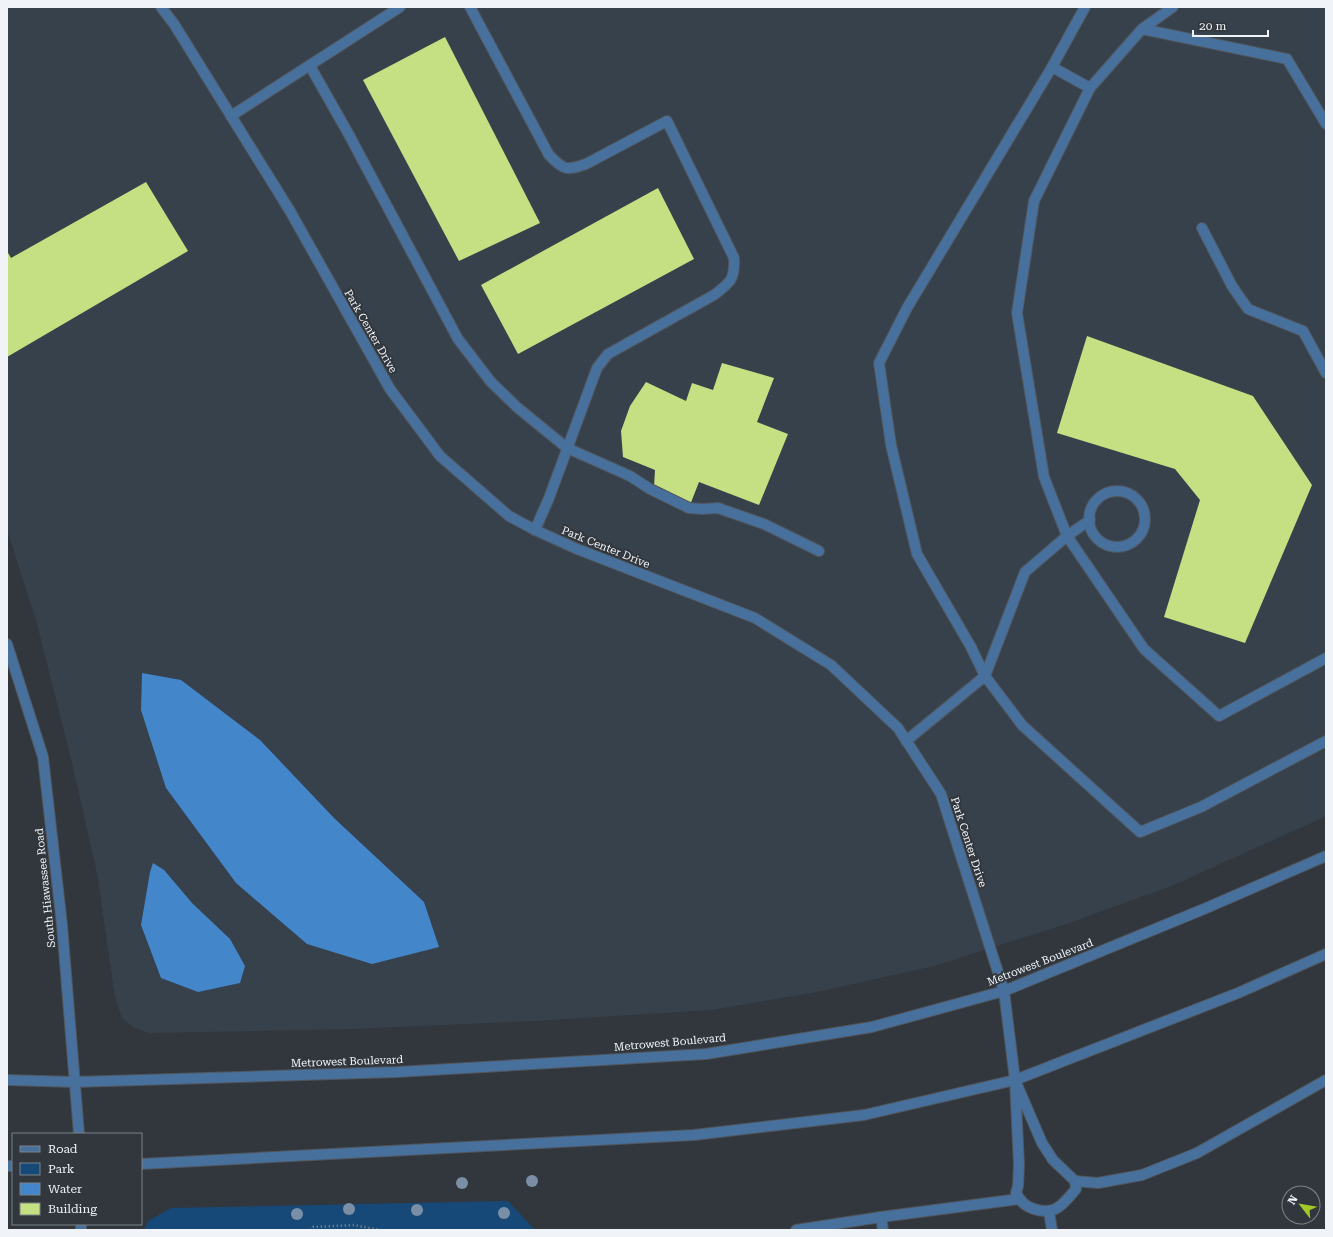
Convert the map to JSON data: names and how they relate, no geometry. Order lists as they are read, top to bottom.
{
  "streets": {
    "street": ["Park Center Drive", "South Hiawassee Road", "Metrowest Boulevard"]
  },
  "crossings": [
    ["Park Center Drive", "Metrowest Boulevard"],
    ["South Hiawassee Road", "Metrowest Boulevard"]
  ],
  "legend": [
    "Road",
    "Park",
    "Water",
    "Building"
  ],
  "scale_bar": "20 m",
  "north": "top left"
}
